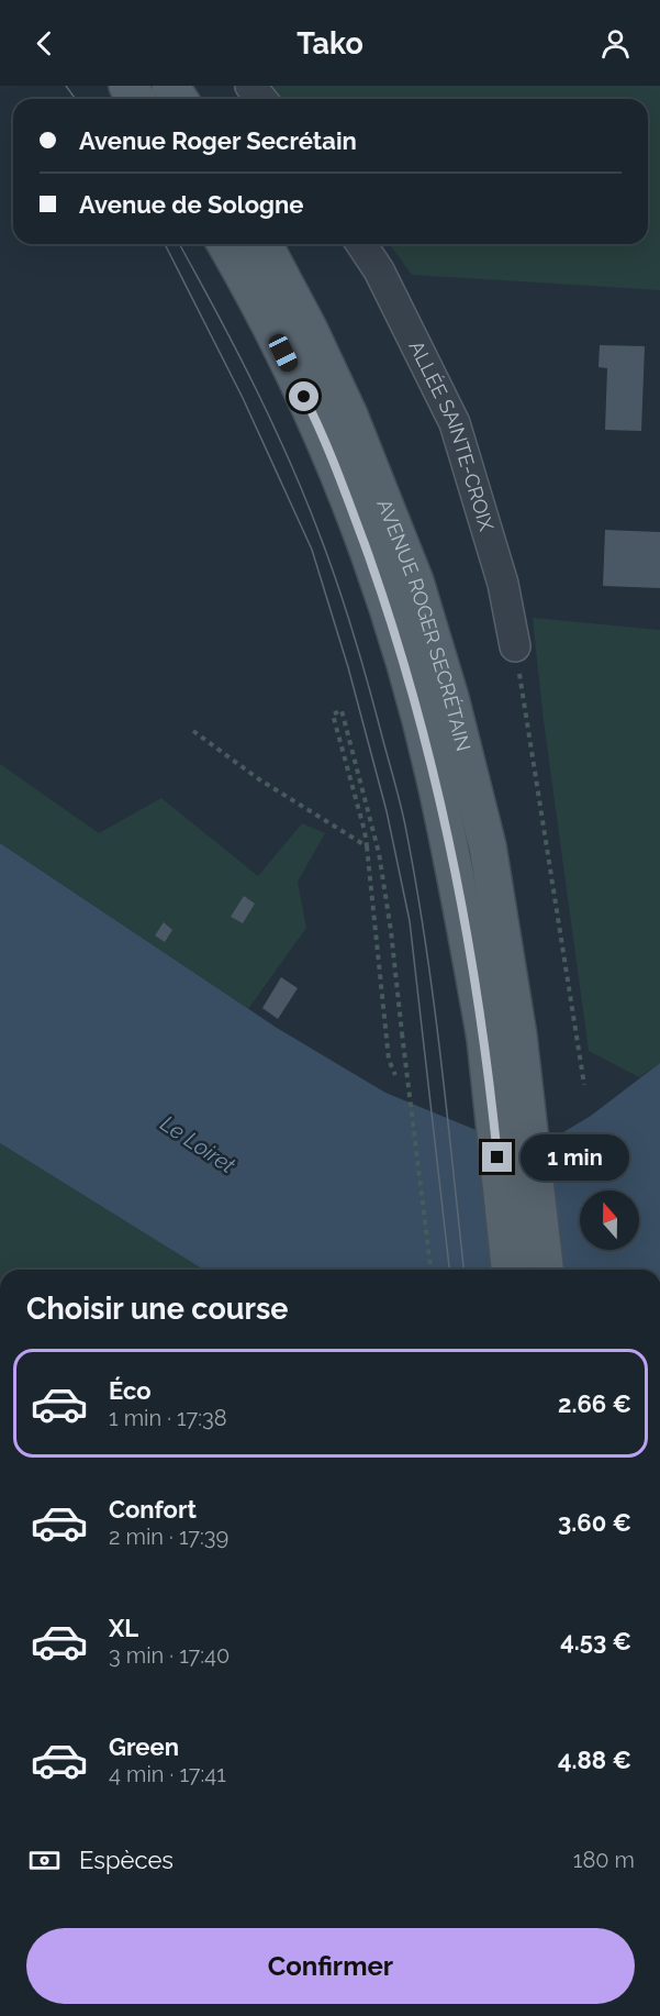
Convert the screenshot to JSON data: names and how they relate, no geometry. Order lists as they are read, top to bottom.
{
  "streets": {
    "main road": ["AVENUE ROGER SECRÉTAIN"],
    "street": ["ALLÉE SAINTE-CROIX"]
  },
  "water": ["Le Loiret"],
  "north": "top",
  "page": {
    "header": "Tako",
    "banner": ["Avenue Roger Secrétain", "Avenue de Sologne"],
    "bubble": "1 min",
    "heading": "Choisir une course",
    "list": [
      {
        "name": "Éco",
        "note": "1 min · 17:38",
        "value": "2.66 €"
      },
      {
        "name": "Confort",
        "note": "2 min · 17:39",
        "value": "3.60 €"
      },
      {
        "name": "XL",
        "note": "3 min · 17:40",
        "value": "4.53 €"
      },
      {
        "name": "Green",
        "note": "4 min · 17:41",
        "value": "4.88 €"
      }
    ],
    "pay": ["Espèces", "180 m"],
    "buttons": "Confirmer"
  }
}
